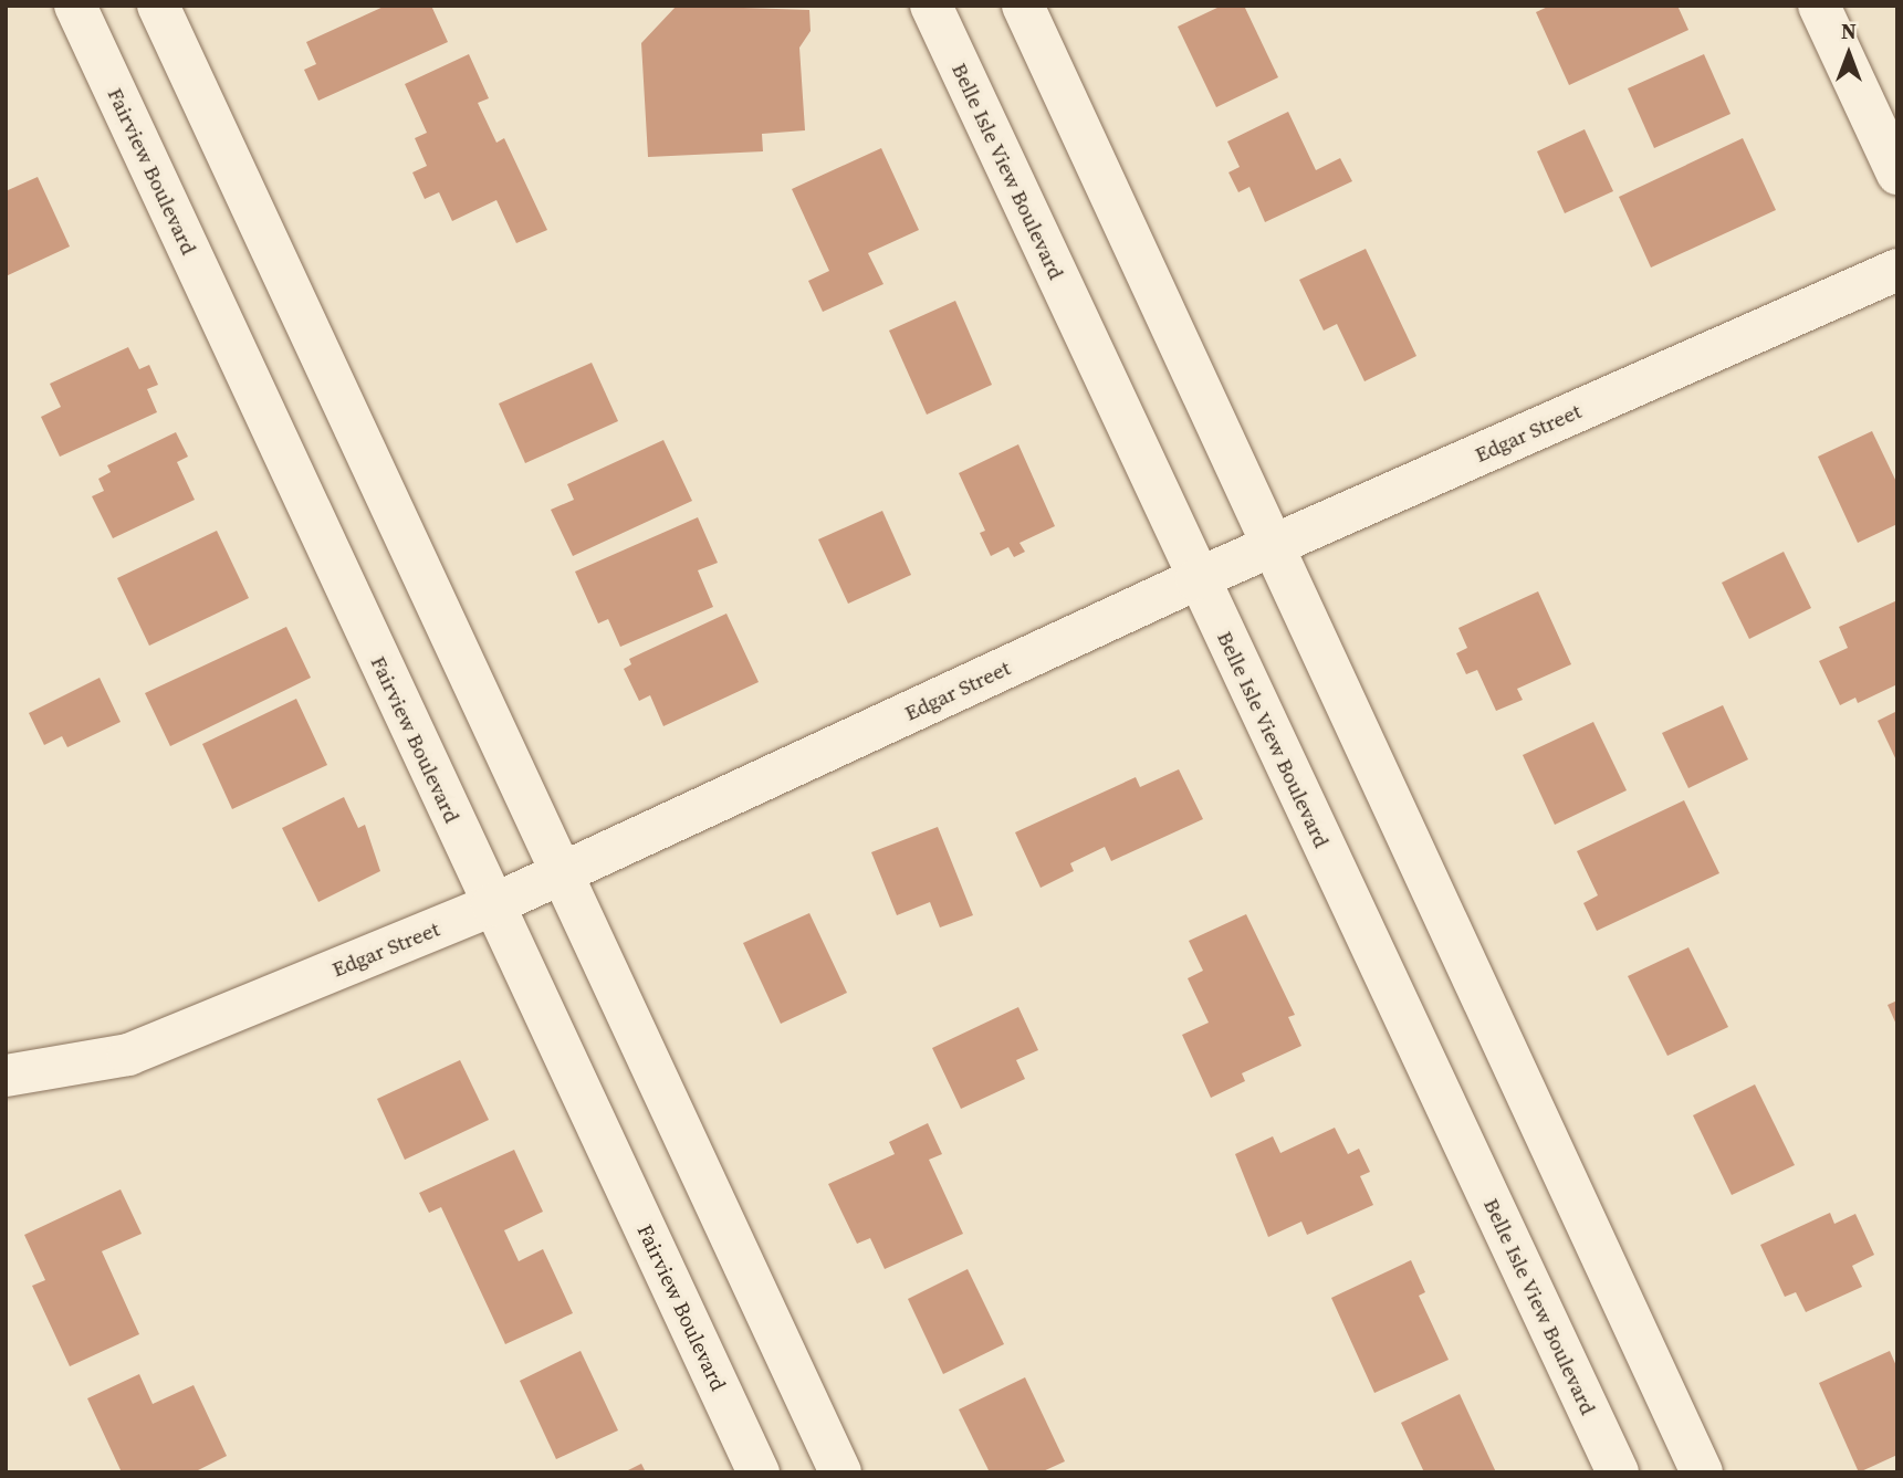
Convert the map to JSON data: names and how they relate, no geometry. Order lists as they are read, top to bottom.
{
  "streets": {
    "street": ["Fairview Boulevard", "Belle Isle View Boulevard", "Edgar Street"]
  },
  "crossings": [
    ["Fairview Boulevard", "Edgar Street"],
    ["Belle Isle View Boulevard", "Edgar Street"]
  ],
  "north": "top"
}
